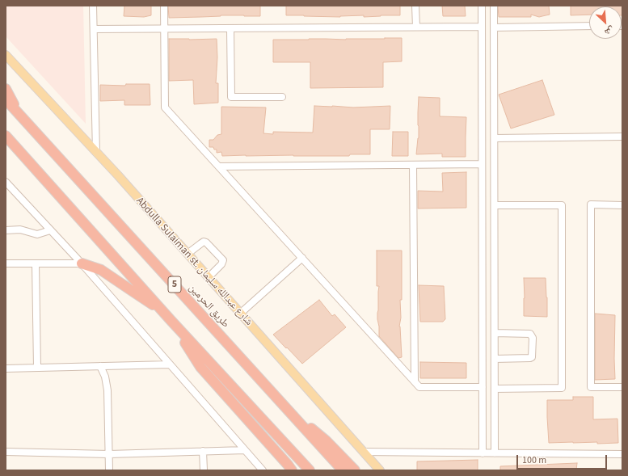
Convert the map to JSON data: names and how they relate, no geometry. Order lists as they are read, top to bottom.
{
  "streets": {
    "highway": ["5", "طريق الحرمين"],
    "main road": ["Abdulla Sulaiman st. شارع عبدالله سليمان"]
  },
  "scale_bar": "100 m",
  "north": "bottom right"
}
